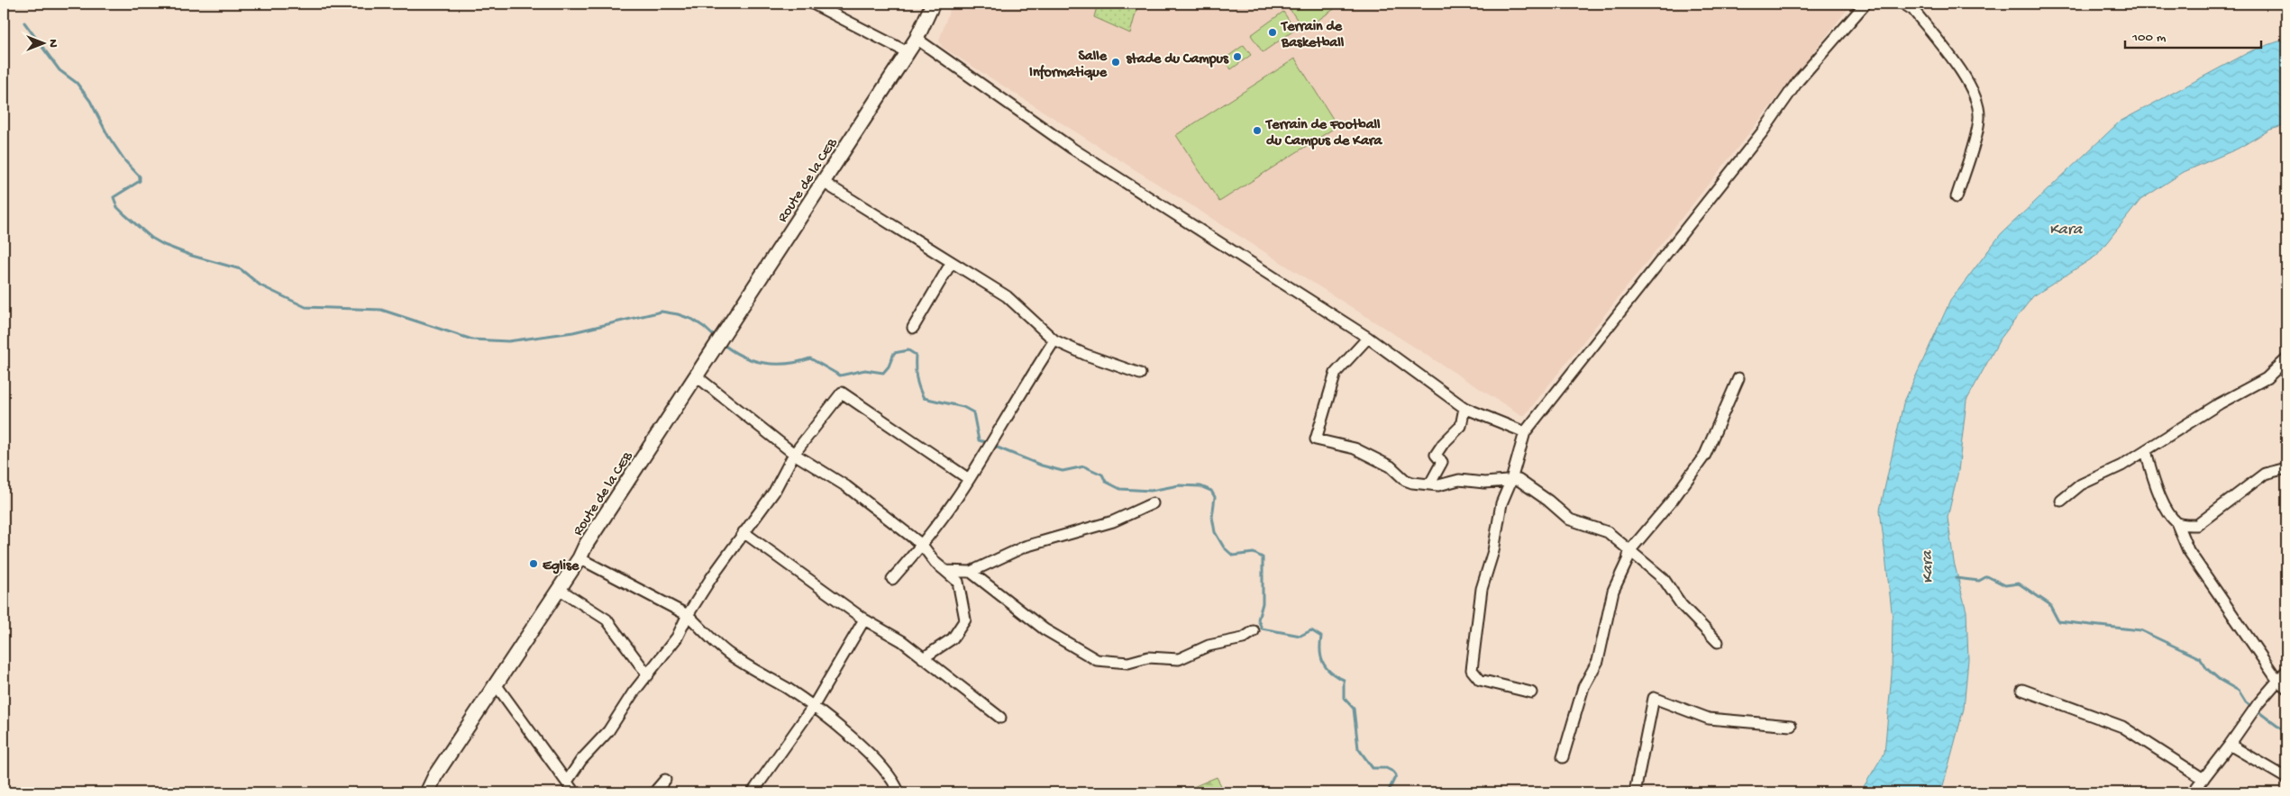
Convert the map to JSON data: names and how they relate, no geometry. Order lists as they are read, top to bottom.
{
  "streets": {
    "main road": ["Route de la CEB"]
  },
  "water": ["Kara"],
  "places": [
    "Terrain de Basketball",
    "stade du Campus",
    "Salle Informatique",
    "Terrain de Football du Campus de Kara",
    "Eglise"
  ],
  "scale_bar": "100 m",
  "north": "right"
}
